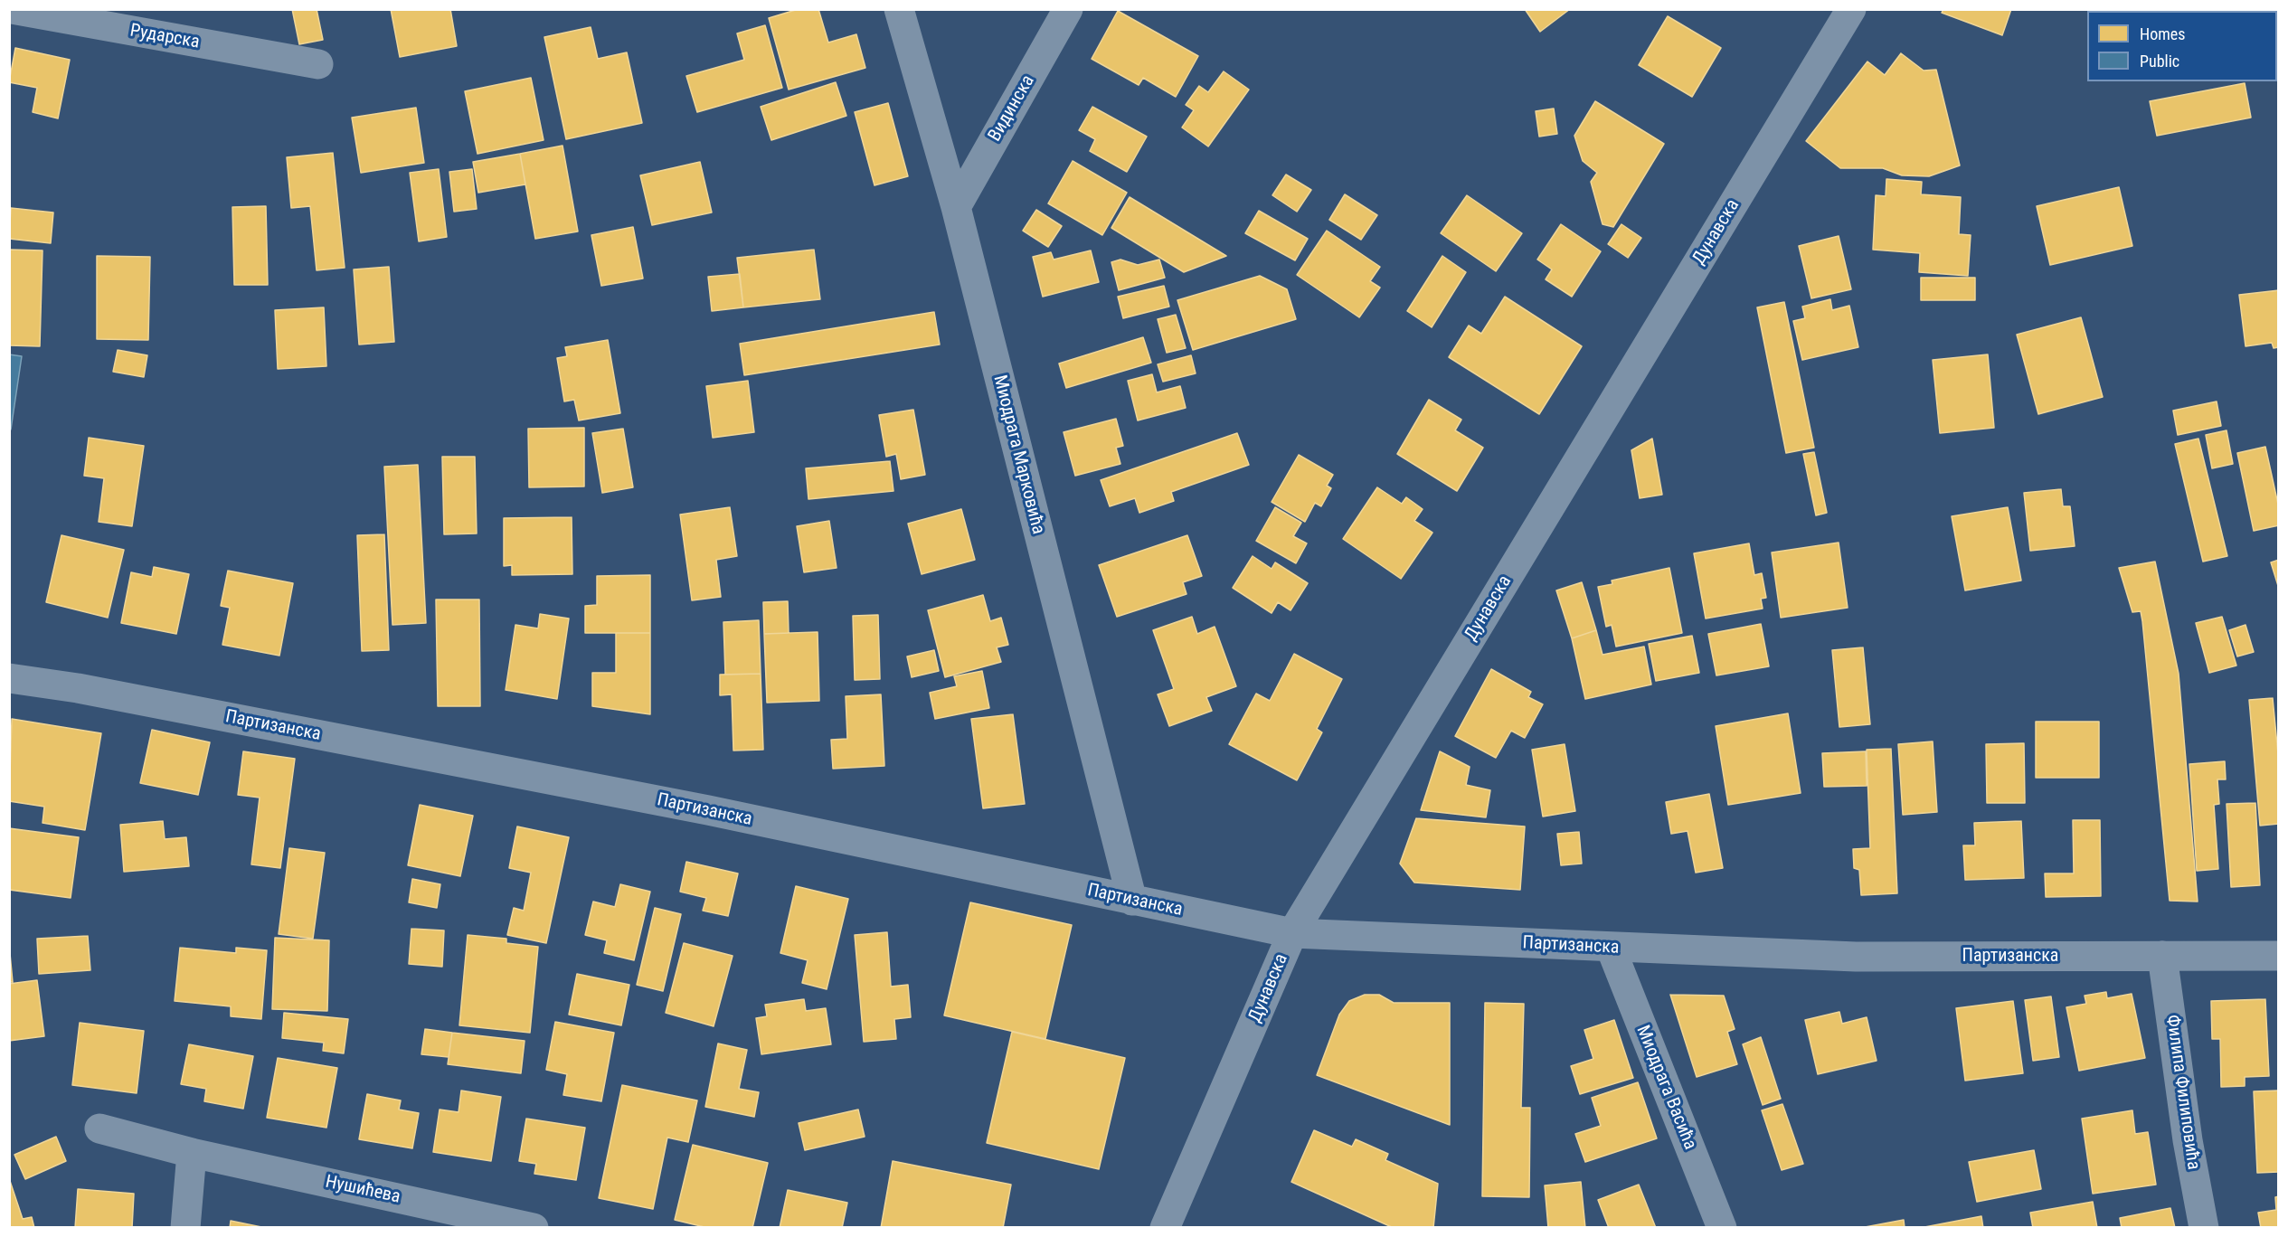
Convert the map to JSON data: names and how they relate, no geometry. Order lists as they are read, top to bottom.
{
  "streets": {
    "street": [
      "Рударска",
      "Видинска",
      "Дунавска",
      "Миодрага Марковића",
      "Партизанска",
      "Миодрага Васића",
      "Филипа Филиповића",
      "Нушићева"
    ]
  },
  "crossings": [
    ["Видинска", "Миодрага Марковића"],
    ["Дунавска", "Партизанска"],
    ["Миодрага Марковића", "Партизанска"],
    ["Партизанска", "Миодрага Васића"],
    ["Партизанска", "Филипа Филиповића"]
  ],
  "legend": ["Homes", "Public"]
}
